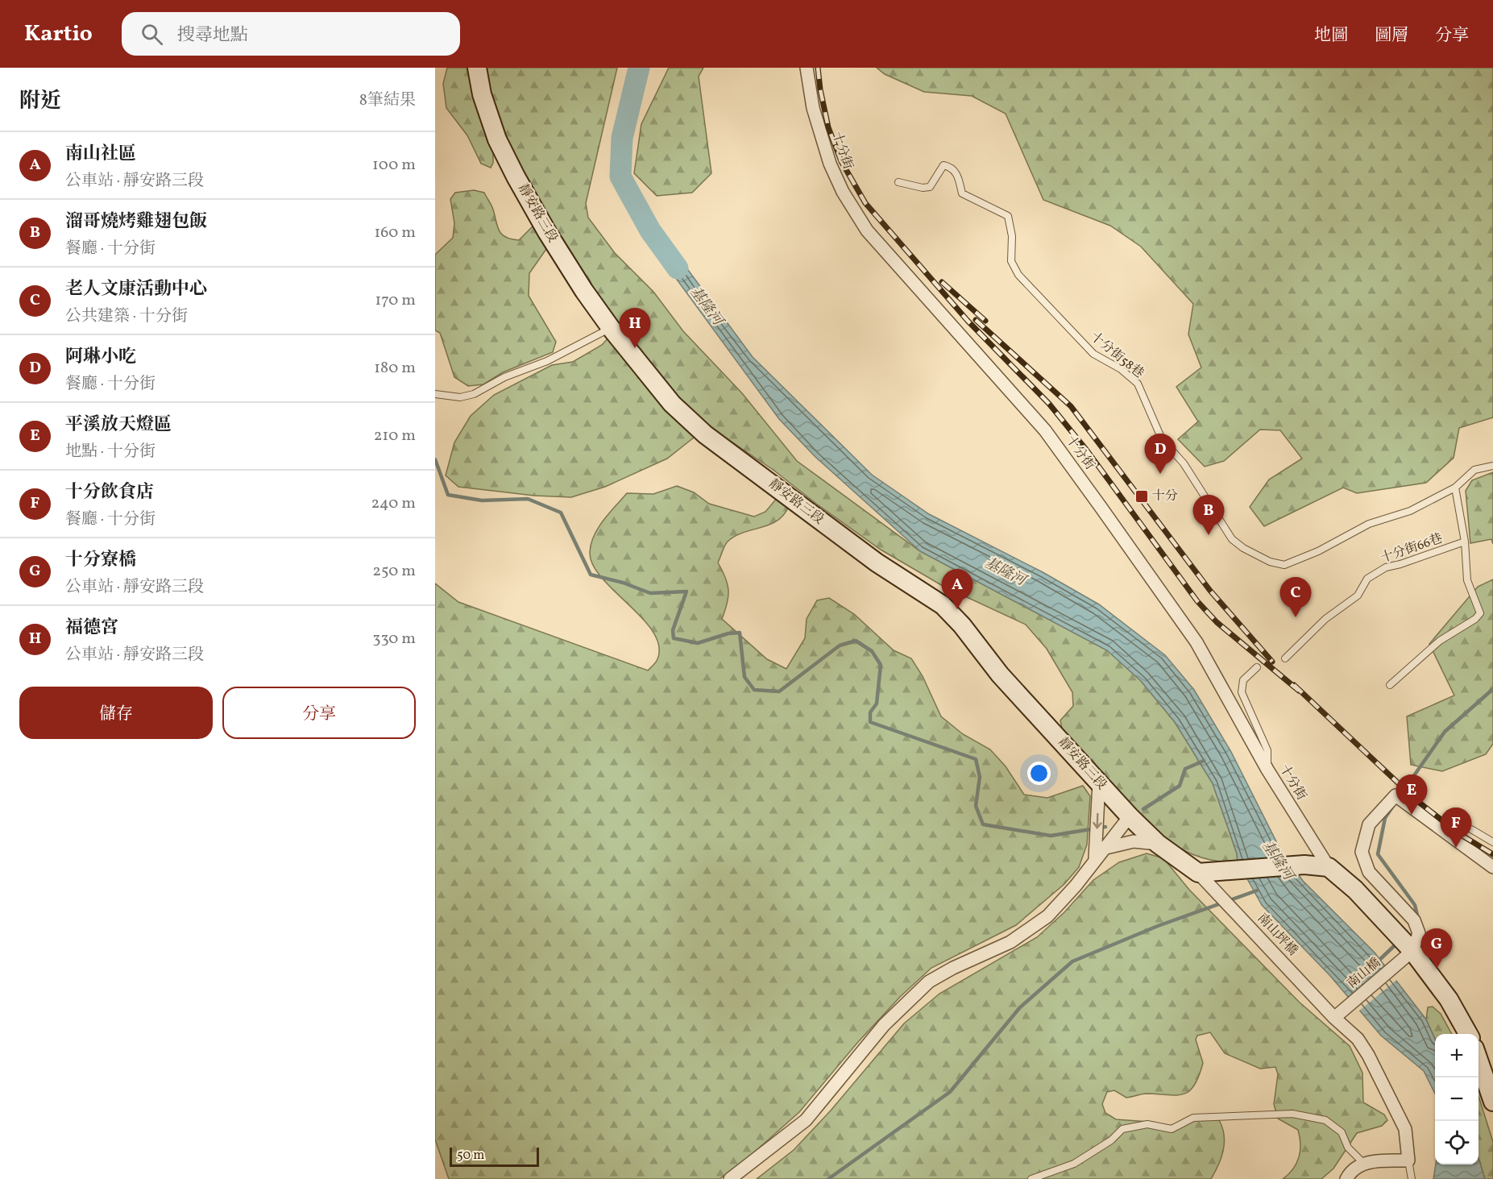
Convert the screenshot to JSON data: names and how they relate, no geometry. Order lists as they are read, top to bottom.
{
  "streets": {
    "main road": ["靜安路三段"],
    "street": ["十分街", "南山坪橋", "南山橋"],
    "lane": ["十分街58巷", "十分街66巷"]
  },
  "crossings": [
    ["靜安路三段", "南山坪橋"],
    ["南山坪橋", "南山橋"]
  ],
  "water": ["基隆河"],
  "places": {
    "transit": ["十分"]
  },
  "scale_bar": "50 m",
  "page": {
    "header": "Kartio",
    "search": "搜尋地點",
    "nav": ["地圖", "圖層", "分享"],
    "heading": ["附近", "8筆結果"],
    "list": [
      {
        "mark": "A",
        "name": "南山社區",
        "note": "公車站 · 靜安路三段",
        "value": "100 m"
      },
      {
        "mark": "B",
        "name": "溜哥燒烤雞翅包飯",
        "note": "餐廳 · 十分街",
        "value": "160 m"
      },
      {
        "mark": "C",
        "name": "老人文康活動中心",
        "note": "公共建築 · 十分街",
        "value": "170 m"
      },
      {
        "mark": "D",
        "name": "阿琳小吃",
        "note": "餐廳 · 十分街",
        "value": "180 m"
      },
      {
        "mark": "E",
        "name": "平溪放天燈區",
        "note": "地點 · 十分街",
        "value": "210 m"
      },
      {
        "mark": "F",
        "name": "十分飲食店",
        "note": "餐廳 · 十分街",
        "value": "240 m"
      },
      {
        "mark": "G",
        "name": "十分寮橋",
        "note": "公車站 · 靜安路三段",
        "value": "250 m"
      },
      {
        "mark": "H",
        "name": "福德宮",
        "note": "公車站 · 靜安路三段",
        "value": "330 m"
      }
    ],
    "pins": [
      "H",
      "D",
      "B",
      "A",
      "C",
      "E",
      "F",
      "G"
    ],
    "buttons": ["儲存", "分享"],
    "map_buttons": ["+", "−"],
    "scale": "50 m"
  }
}
